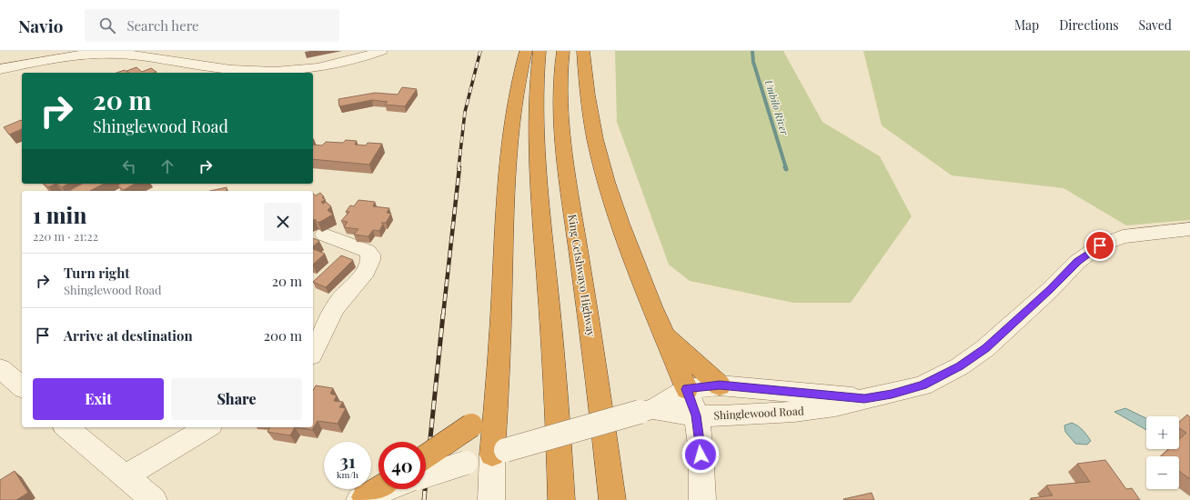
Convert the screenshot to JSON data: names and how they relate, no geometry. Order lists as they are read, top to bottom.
{
  "streets": {
    "highway": ["King Cetshwayo Highway"],
    "street": ["Shinglewood Road"]
  },
  "water": ["Umbilo River"],
  "page": {
    "header": "Navio",
    "search": "Search here",
    "nav": ["Map", "Directions", "Saved"],
    "turn": ["20 m", "Shinglewood Road"],
    "heading": ["1 min", "220 m · 21:22"],
    "list": [
      {
        "name": "Turn right",
        "note": "Shinglewood Road",
        "value": "20 m"
      },
      {
        "name": "Arrive at destination",
        "value": "200 m"
      }
    ],
    "buttons": ["Exit", "Share"],
    "map_buttons": ["+", "−"],
    "speed": "31 km/h",
    "limit": "40"
  }
}
